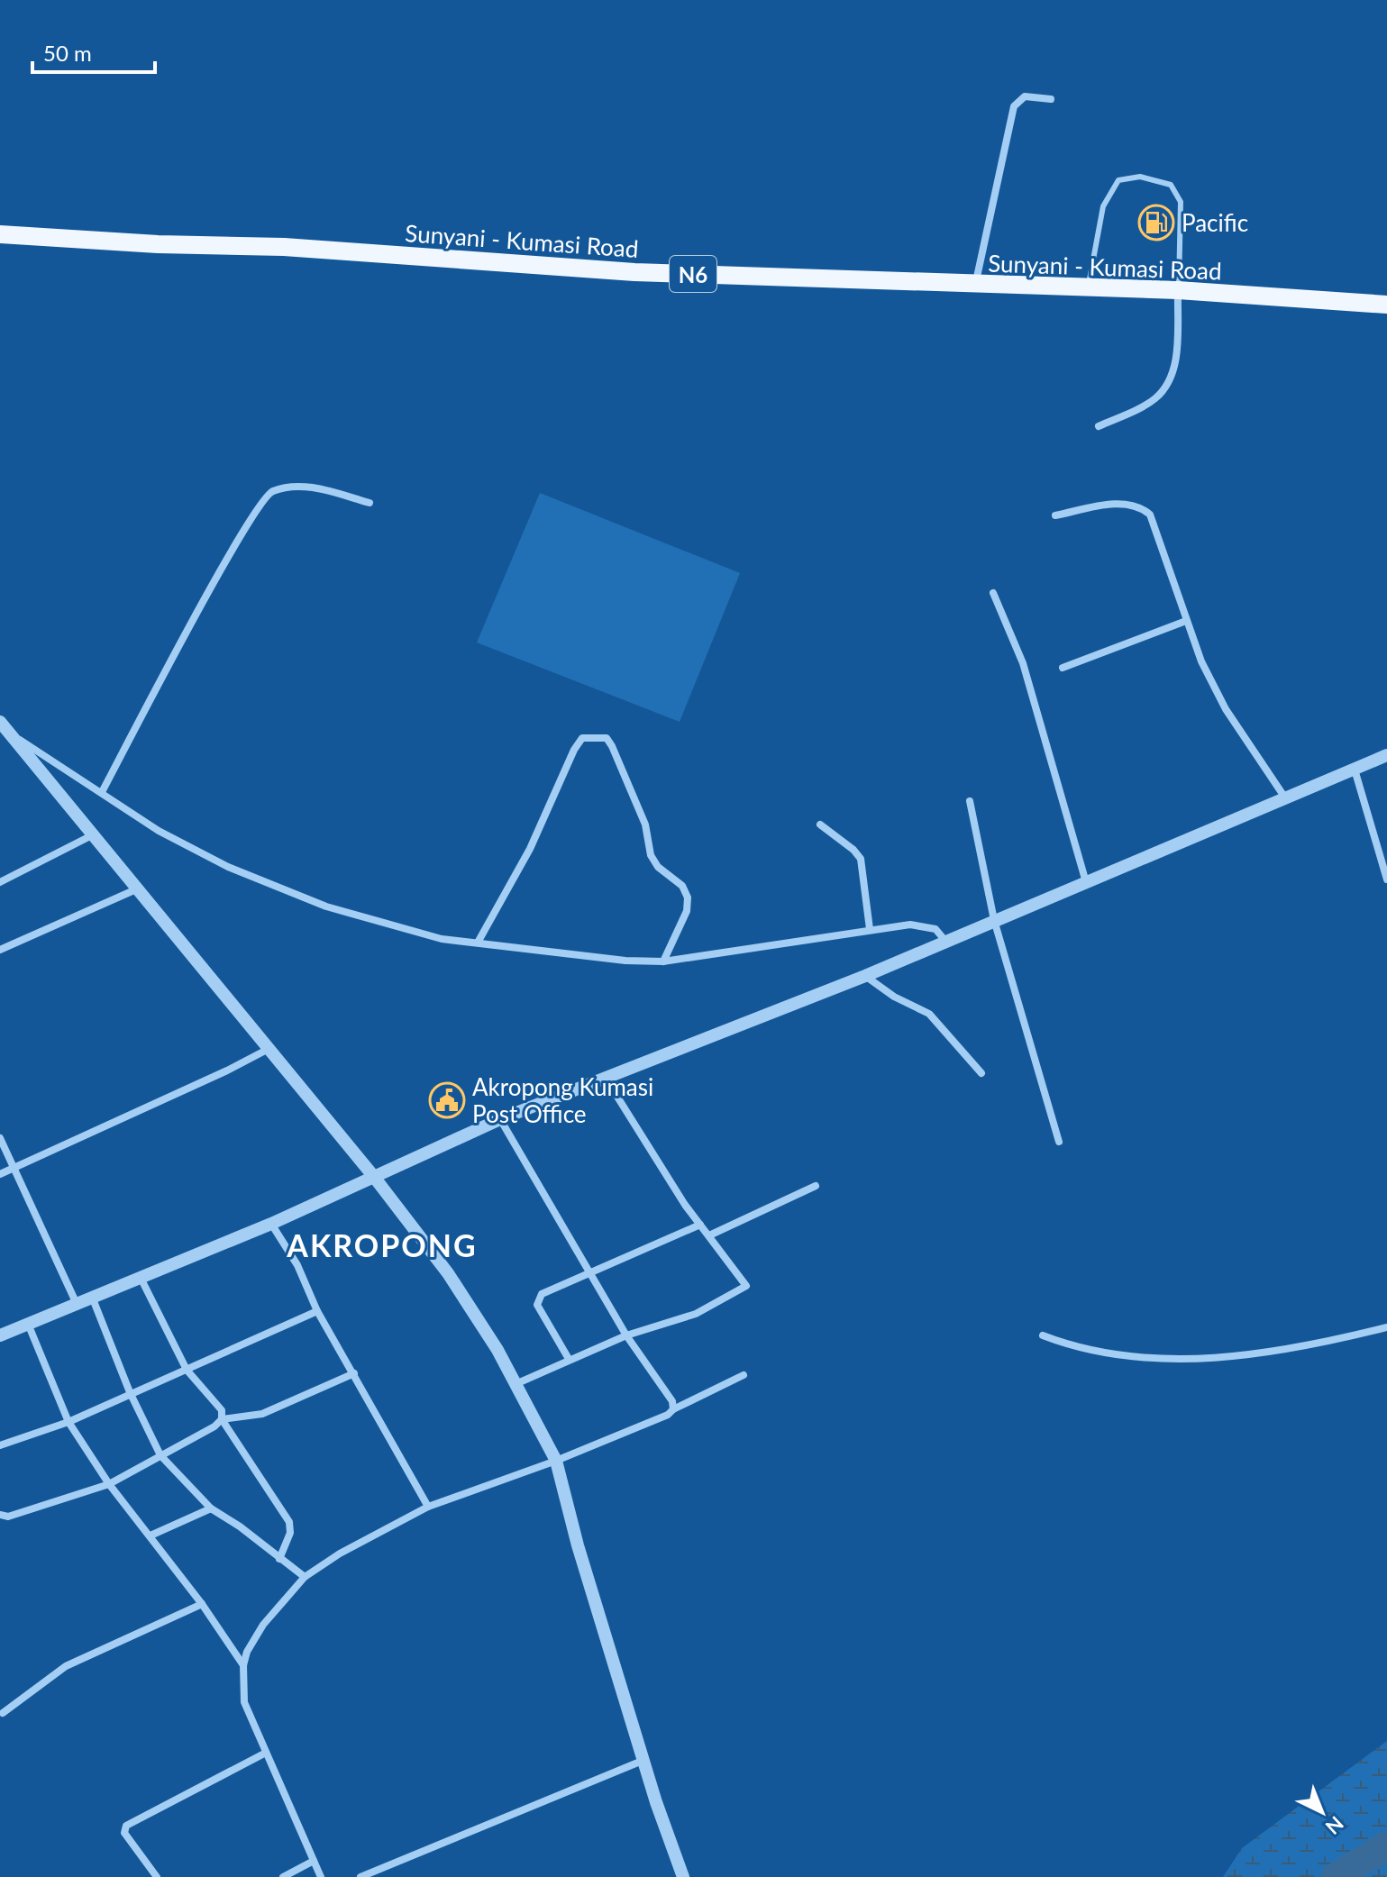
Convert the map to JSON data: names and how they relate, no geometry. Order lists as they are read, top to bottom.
{
  "streets": {
    "main road": ["Sunyani - Kumasi Road", "N6"]
  },
  "districts": ["AKROPONG"],
  "places": {
    "fuel station": ["Pacific"],
    "public building": ["Akropong Kumasi Post Office"]
  },
  "scale_bar": "50 m",
  "north": "bottom right"
}
